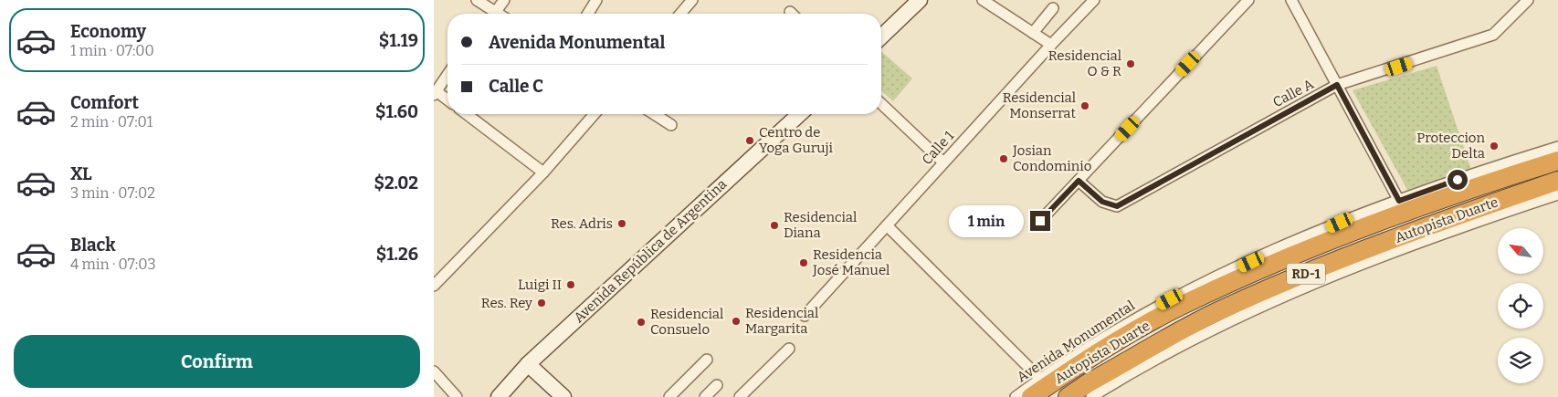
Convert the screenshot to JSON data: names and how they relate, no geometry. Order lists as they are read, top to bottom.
{
  "streets": {
    "highway": ["Autopista Duarte", "RD-1"],
    "main road": ["Avenida República de Argentina"],
    "street": ["Calle A", "Calle 1", "Avenida Monumental"]
  },
  "places": [
    "Residencial O & R",
    "Residencial Monserrat",
    "Centro de Yoga Guruji",
    "Proteccion Delta",
    "Josian Condominio",
    "Res. Adris",
    "Residencial Diana",
    "Residencia José Manuel",
    "Luigi II",
    "Res. Rey",
    "Residencial Margarita",
    "Residencial Consuelo"
  ],
  "north": "top left",
  "page": {
    "list": [
      {
        "name": "Economy",
        "note": "1 min · 07:00",
        "value": "$1.19"
      },
      {
        "name": "Comfort",
        "note": "2 min · 07:01",
        "value": "$1.60"
      },
      {
        "name": "XL",
        "note": "3 min · 07:02",
        "value": "$2.02"
      },
      {
        "name": "Black",
        "note": "4 min · 07:03",
        "value": "$1.26"
      }
    ],
    "banner": ["Avenida Monumental", "Calle C"],
    "bubble": "1 min",
    "buttons": "Confirm"
  }
}
